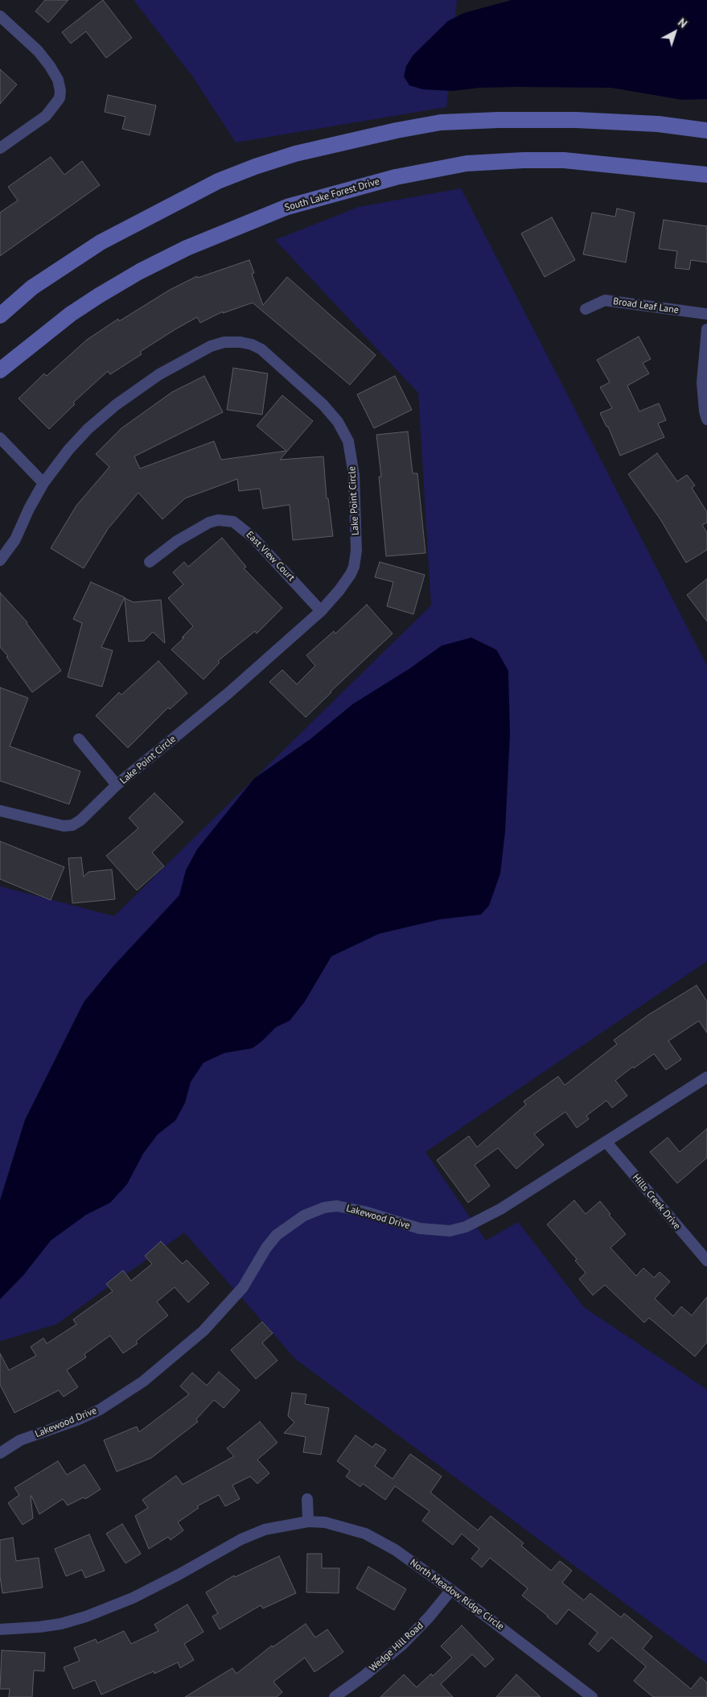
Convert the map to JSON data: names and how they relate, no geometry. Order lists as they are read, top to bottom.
{
  "streets": {
    "main road": ["South Lake Forest Drive"],
    "street": [
      "Broad Leaf Lane",
      "Lake Point Circle",
      "East View Court",
      "Hills Creek Drive",
      "Lakewood Drive",
      "North Meadow Ridge Circle",
      "Wedge Hill Road"
    ]
  },
  "crossings": [
    ["Lake Point Circle", "East View Court"],
    ["Hills Creek Drive", "Lakewood Drive"],
    ["North Meadow Ridge Circle", "Wedge Hill Road"]
  ],
  "north": "top right"
}
